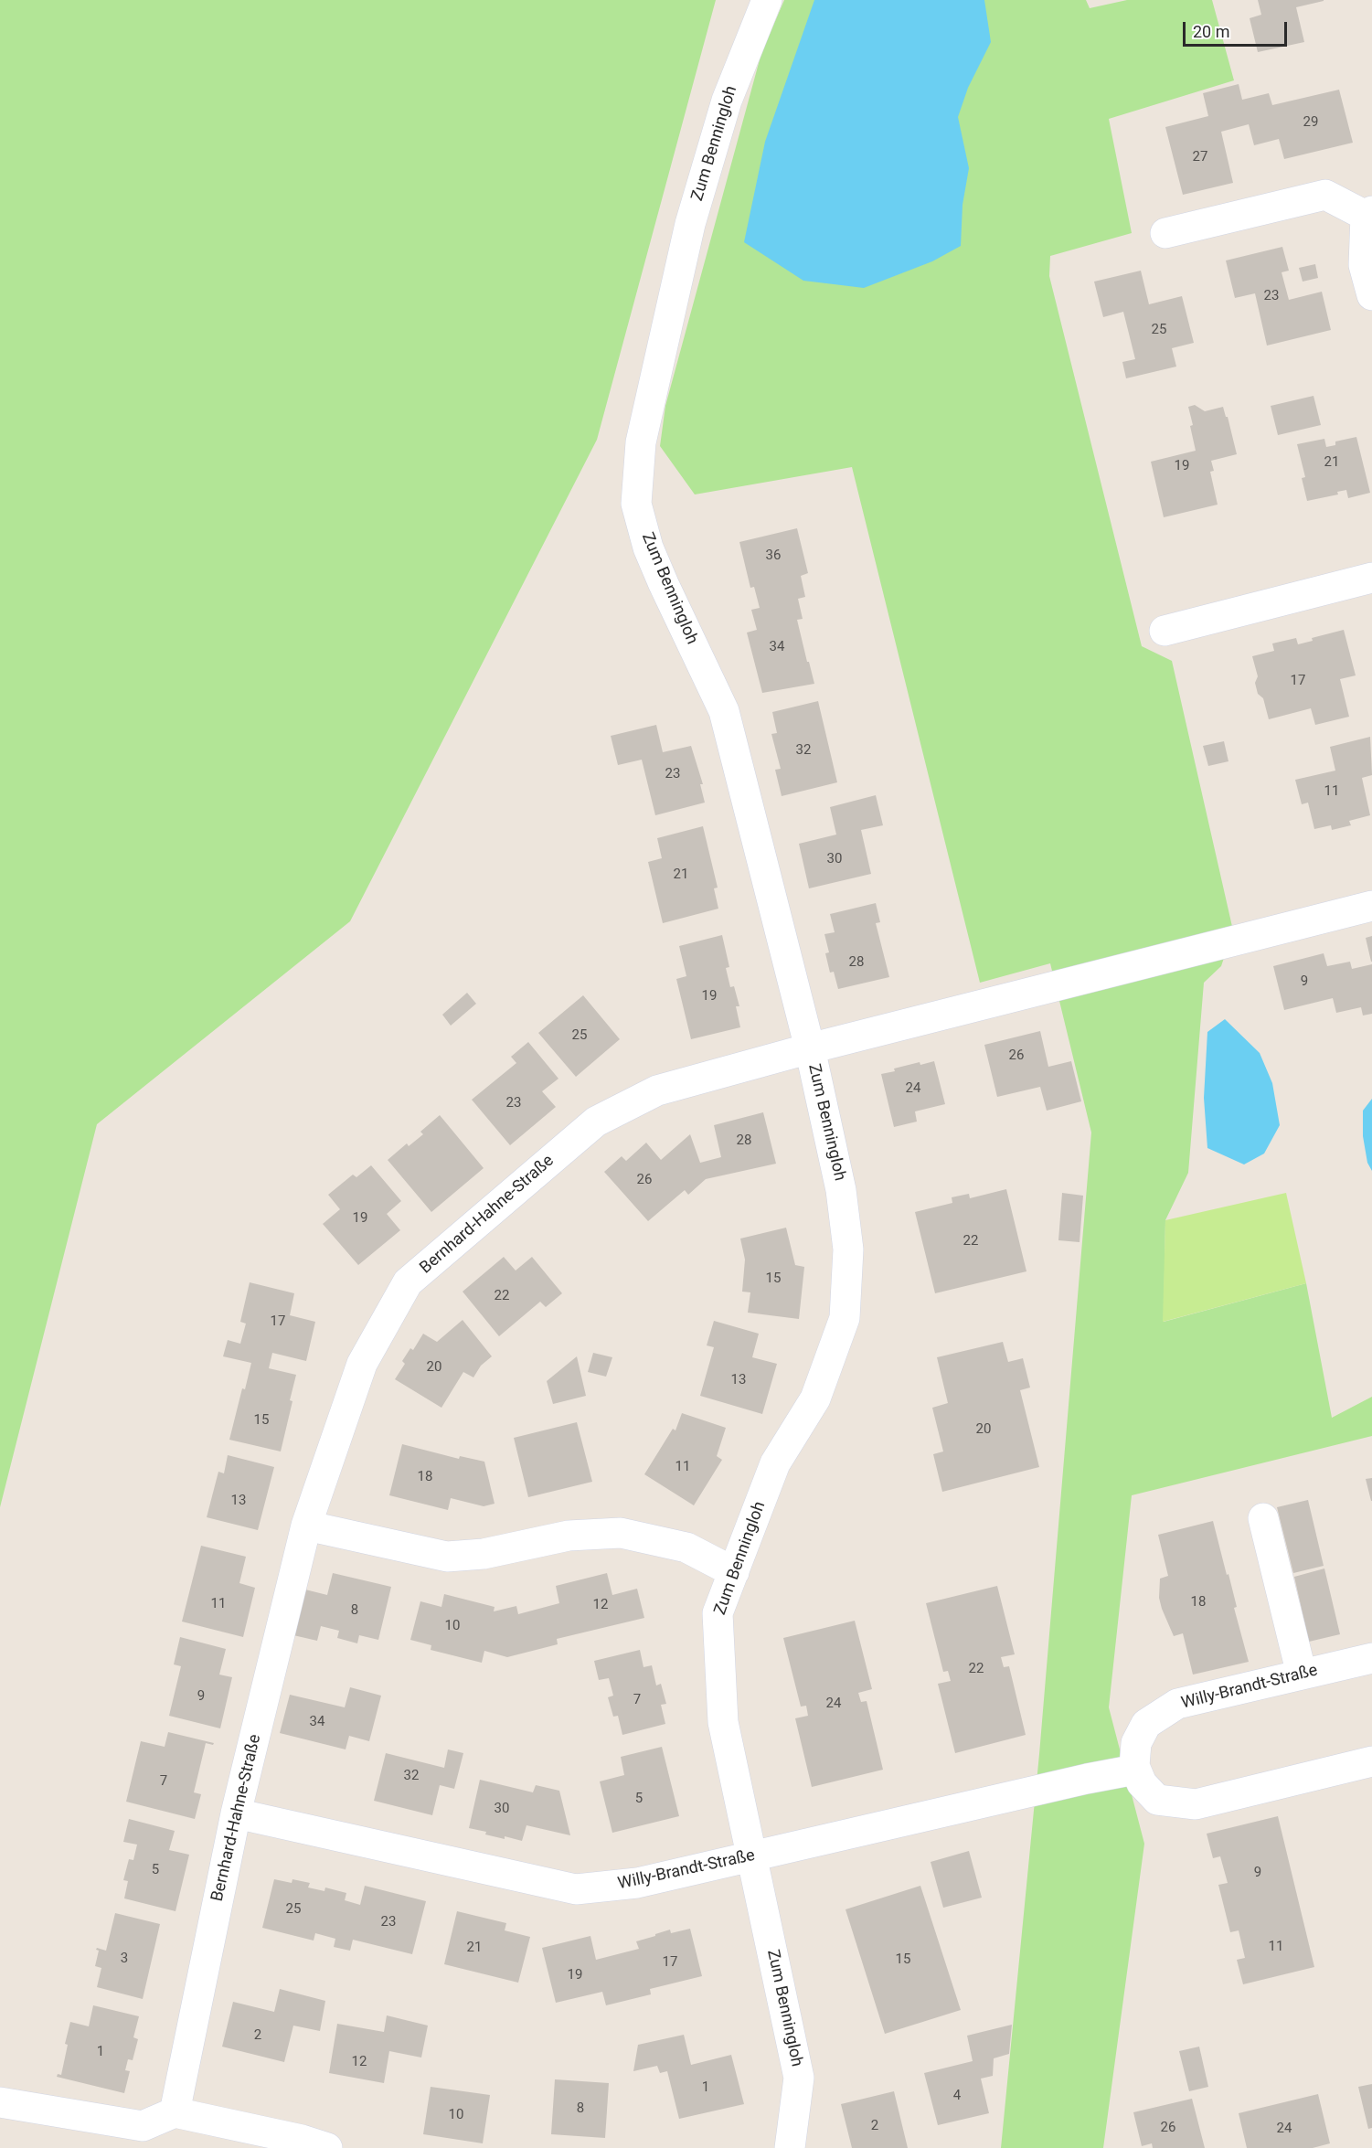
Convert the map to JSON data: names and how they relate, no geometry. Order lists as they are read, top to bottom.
{
  "streets": {
    "street": ["Zum Benningloh", "Bernhard-Hahne-Straße", "Willy-Brandt-Straße"]
  },
  "crossings": [
    ["Zum Benningloh", "Bernhard-Hahne-Straße"],
    ["Zum Benningloh", "Willy-Brandt-Straße"],
    ["Bernhard-Hahne-Straße", "Willy-Brandt-Straße"]
  ],
  "house_numbers": [
    "29",
    "27",
    "23",
    "25",
    "21",
    "19",
    "36",
    "34",
    "17",
    "32",
    "23",
    "11",
    "30",
    "21",
    "28",
    "9",
    "19",
    "25",
    "26",
    "24",
    "23",
    "28",
    "26",
    "19",
    "22",
    "15",
    "22",
    "17",
    "20",
    "13",
    "15",
    "20",
    "11",
    "18",
    "13",
    "18",
    "11",
    "12",
    "8",
    "10",
    "22",
    "9",
    "7",
    "24",
    "34",
    "32",
    "7",
    "5",
    "30",
    "5",
    "9",
    "25",
    "23",
    "11",
    "21",
    "3",
    "15",
    "17",
    "19",
    "2",
    "1",
    "12",
    "1",
    "4",
    "8",
    "10",
    "2",
    "26",
    "24"
  ],
  "scale_bar": "20 m"
}
